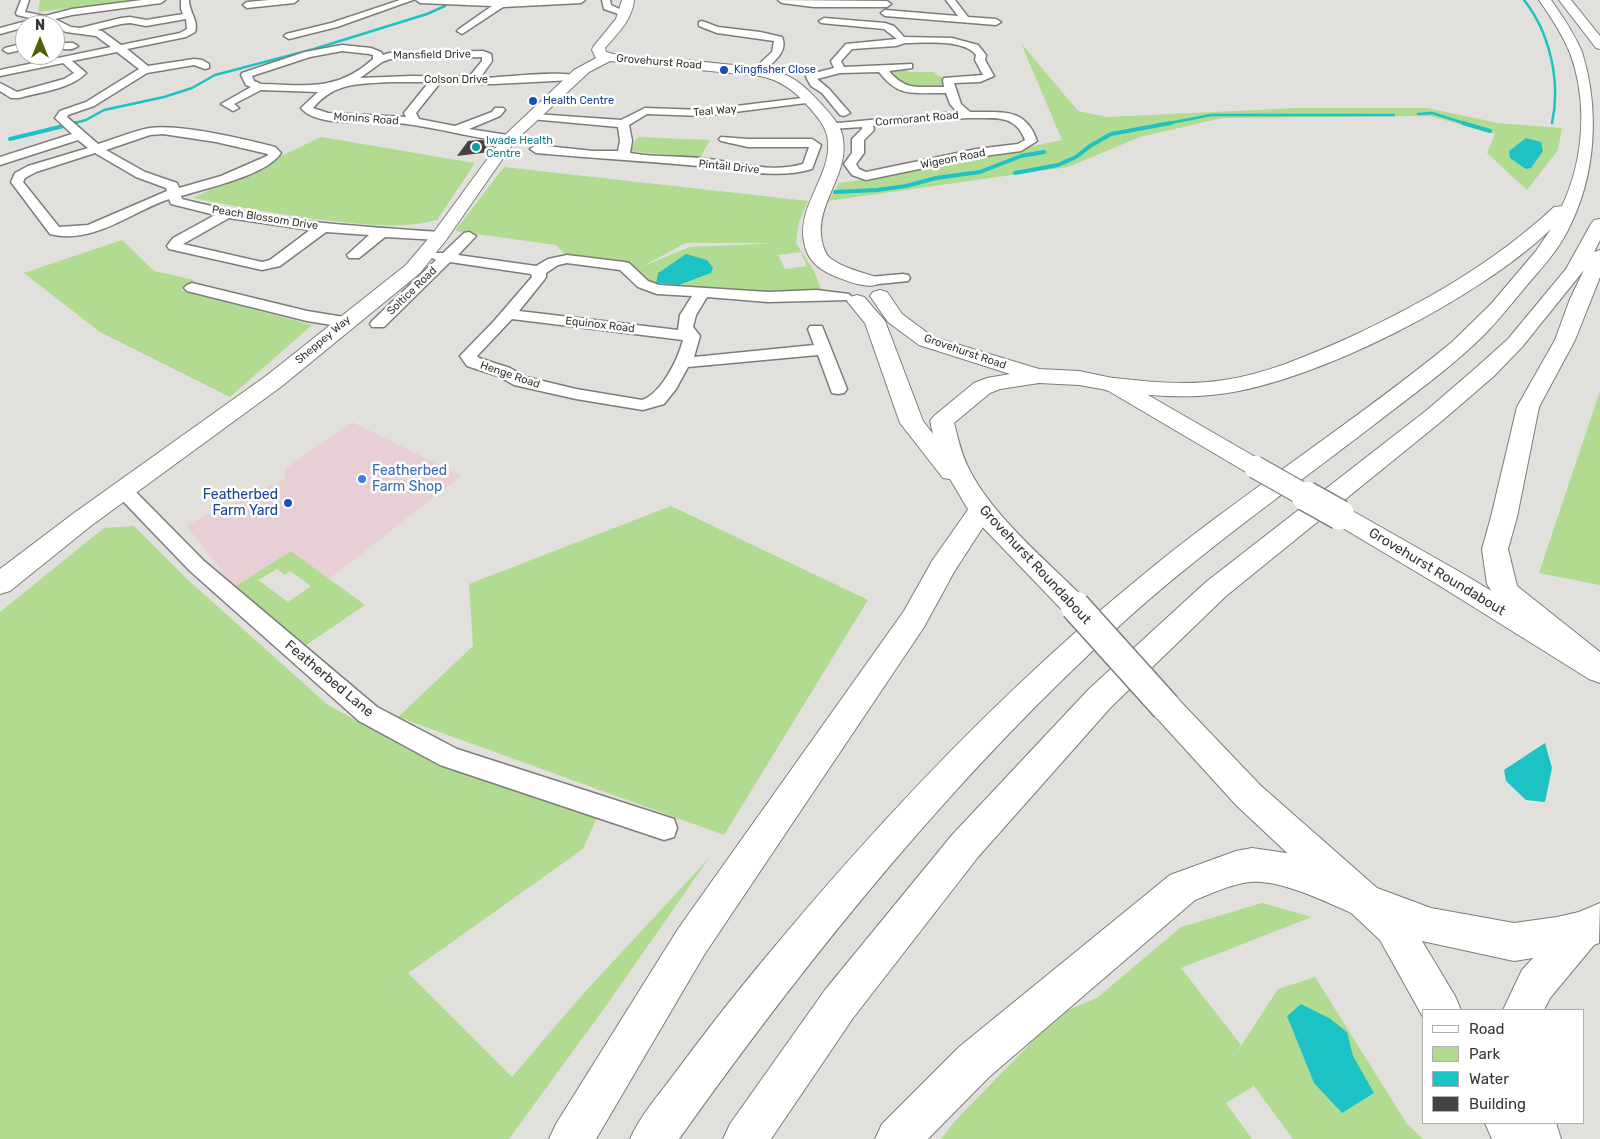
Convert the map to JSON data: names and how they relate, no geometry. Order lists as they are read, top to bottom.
{
  "streets": {
    "main road": ["Grovehurst Road", "Sheppey Way", "Grovehurst Roundabout"],
    "street": [
      "Mansfield Drive",
      "Colson Drive",
      "Teal Way",
      "Monins Road",
      "Cormorant Road",
      "Wigeon Road",
      "Pintail Drive",
      "Peach Blossom Drive",
      "Soltice Road",
      "Equinox Road",
      "Henge Road",
      "Featherbed Lane"
    ]
  },
  "crossings": [
    ["Mansfield Drive", "Colson Drive"],
    ["Mansfield Drive", "Monins Road"],
    ["Grovehurst Road", "Teal Way"],
    ["Grovehurst Road", "Cormorant Road"],
    ["Grovehurst Road", "Sheppey Way"],
    ["Grovehurst Road", "Grovehurst Roundabout"],
    ["Colson Drive", "Monins Road"],
    ["Colson Drive", "Sheppey Way"],
    ["Monins Road", "Sheppey Way"],
    ["Cormorant Road", "Wigeon Road"],
    ["Pintail Drive", "Sheppey Way"],
    ["Peach Blossom Drive", "Sheppey Way"],
    ["Soltice Road", "Sheppey Way"],
    ["Soltice Road", "Henge Road"],
    ["Equinox Road", "Henge Road"],
    ["Sheppey Way", "Featherbed Lane"]
  ],
  "places": [
    "Kingfisher Close",
    "Health Centre",
    "Iwade Health Centre",
    "Featherbed Farm Shop",
    "Featherbed Farm Yard"
  ],
  "legend": [
    "Road",
    "Park",
    "Water",
    "Building"
  ],
  "north": "top"
}
